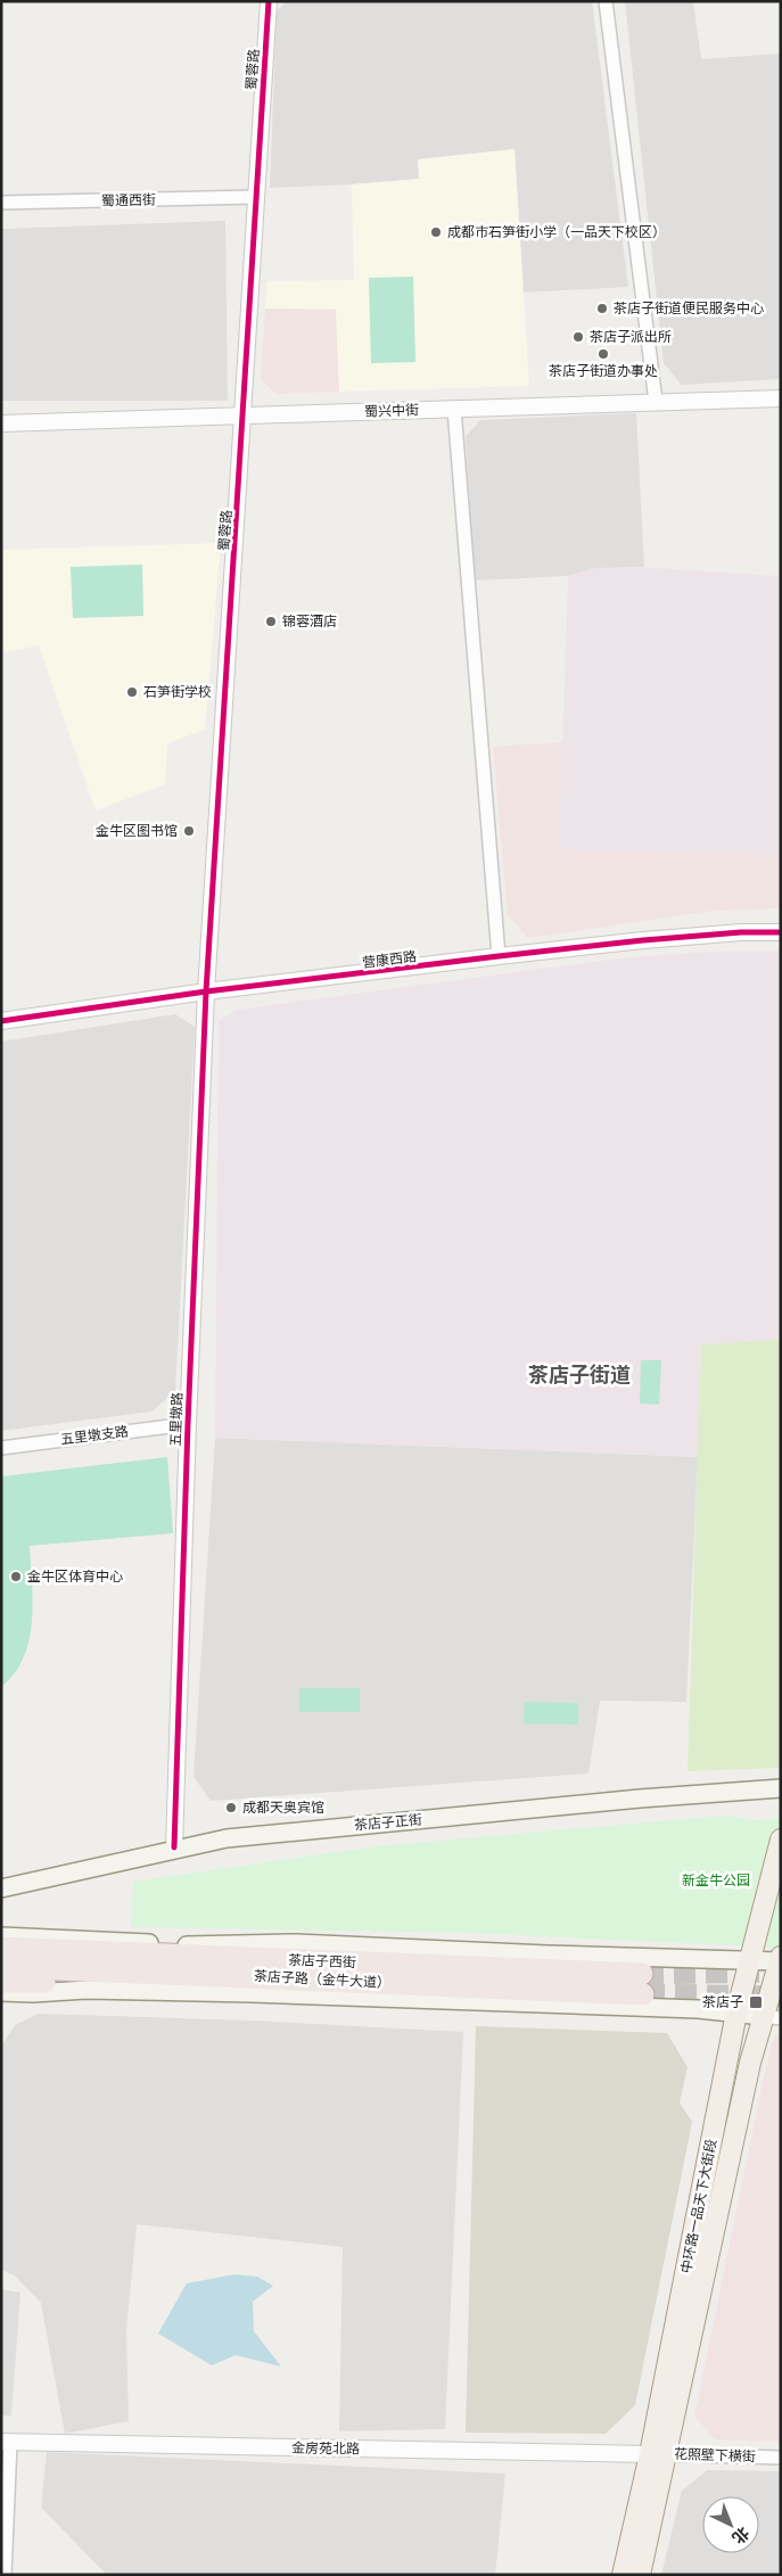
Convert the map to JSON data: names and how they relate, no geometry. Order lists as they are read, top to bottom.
{
  "streets": {
    "highway": ["茶店子西街", "茶店子路（金牛大道）"],
    "main road": ["茶店子正街", "中环路一品天下大街段"],
    "street": [
      "蜀蓉路",
      "蜀通西街",
      "蜀兴中街",
      "营康西路",
      "五里墩路",
      "五里墩支路",
      "金房苑北路",
      "花照壁下横街"
    ]
  },
  "crossings": [
    ["蜀蓉路", "蜀通西街"],
    ["蜀蓉路", "蜀兴中街"],
    ["蜀蓉路", "营康西路"],
    ["蜀蓉路", "五里墩路"],
    ["营康西路", "五里墩路"],
    ["五里墩路", "五里墩支路"],
    ["五里墩路", "茶店子正街"],
    ["茶店子西街", "茶店子路（金牛大道）"],
    ["中环路一品天下大街段", "金房苑北路"],
    ["中环路一品天下大街段", "花照壁下横街"],
    ["金房苑北路", "花照壁下横街"]
  ],
  "districts": ["茶店子街道"],
  "parks": ["新金牛公园"],
  "places": {
    "other": [
      "成都市石笋街小学（一品天下校区）",
      "茶店子街道便民服务中心",
      "茶店子派出所",
      "茶店子街道办事处",
      "锦蓉酒店",
      "石笋街学校",
      "金牛区图书馆",
      "金牛区体育中心",
      "成都天奥宾馆"
    ],
    "transit": ["茶店子"]
  },
  "north": "bottom right"
}
